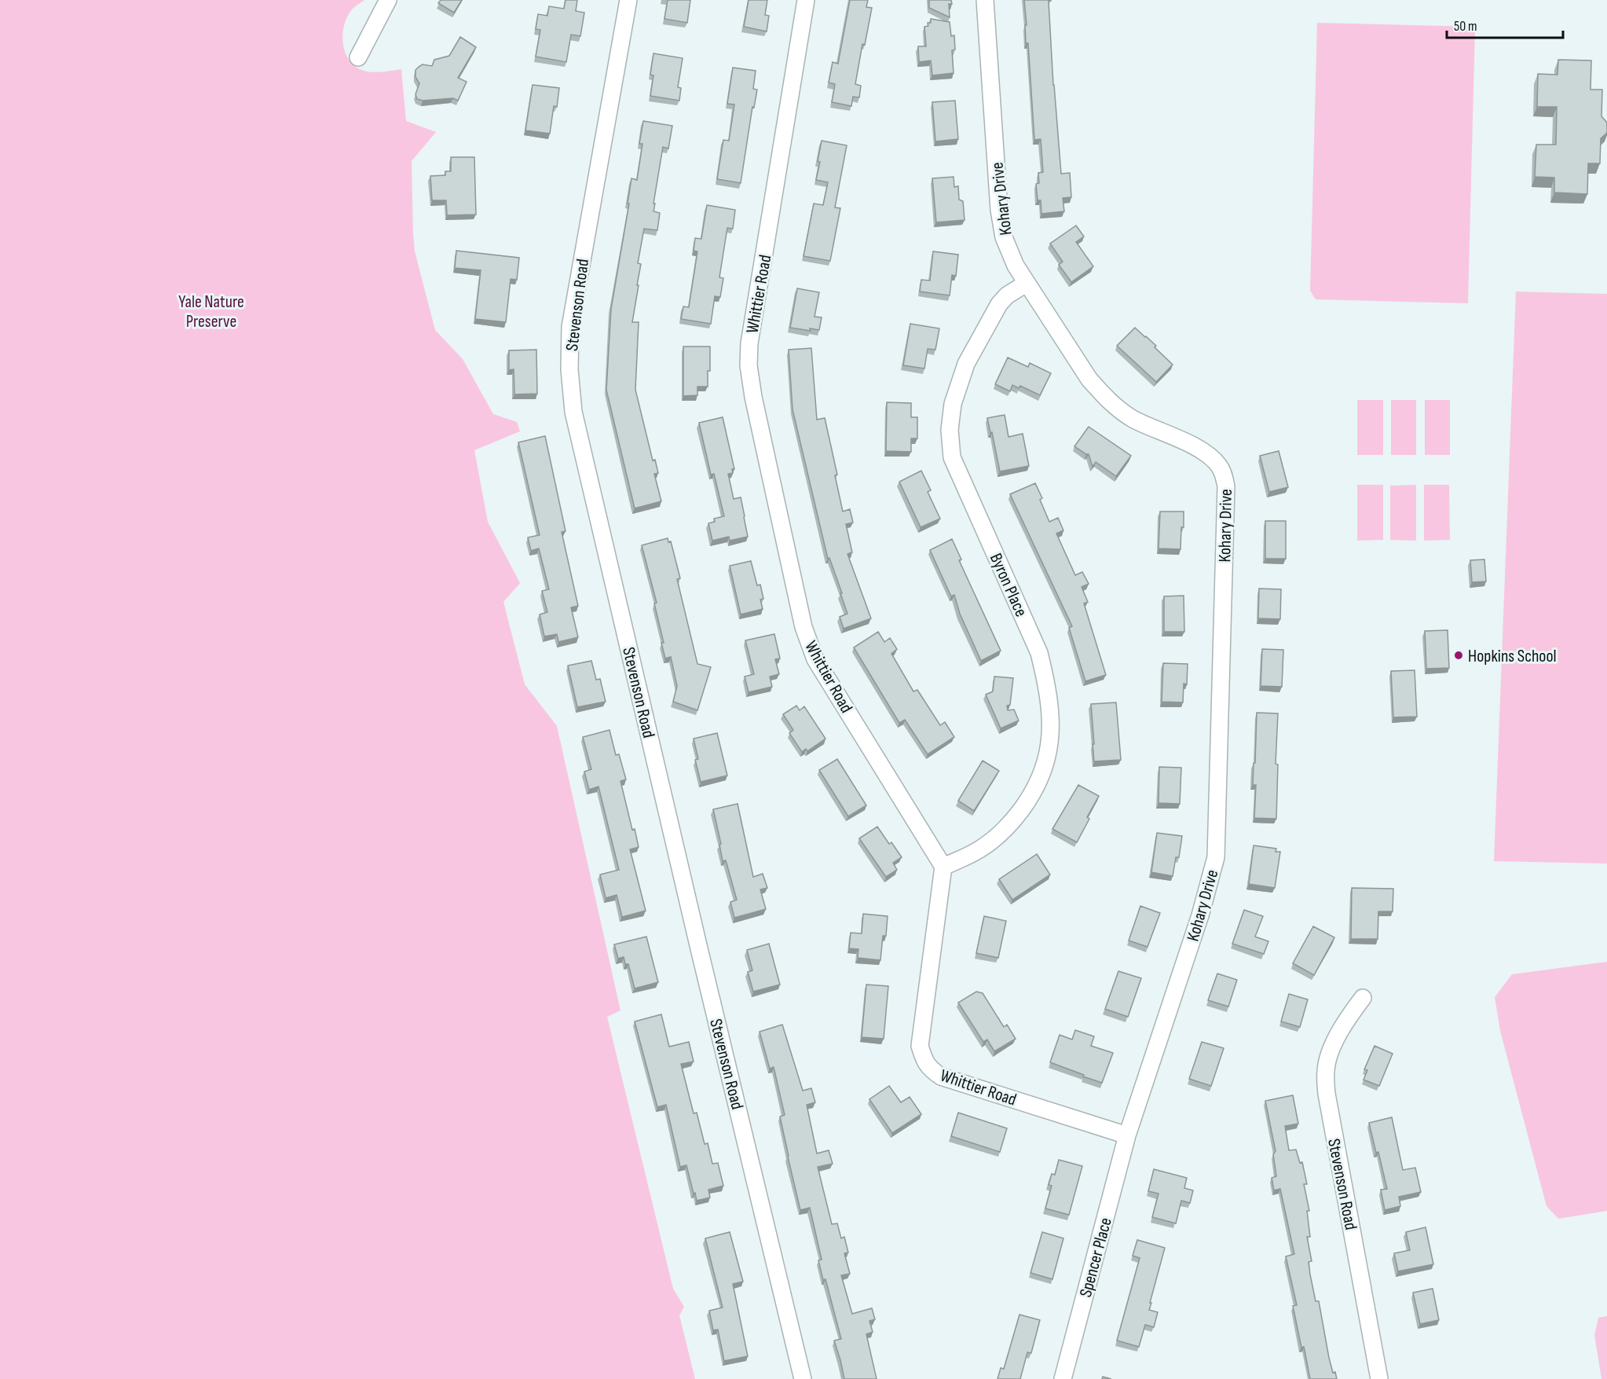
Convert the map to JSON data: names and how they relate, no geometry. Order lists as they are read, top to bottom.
{
  "streets": {
    "street": [
      "Kohary Drive",
      "Whittier Road",
      "Stevenson Road",
      "Byron Place",
      "Spencer Place"
    ]
  },
  "crossings": [
    ["Kohary Drive", "Whittier Road"],
    ["Kohary Drive", "Byron Place"],
    ["Kohary Drive", "Spencer Place"],
    ["Whittier Road", "Byron Place"],
    ["Whittier Road", "Spencer Place"]
  ],
  "parks": ["Yale Nature Preserve"],
  "places": ["Hopkins School"],
  "scale_bar": "50 m"
}
